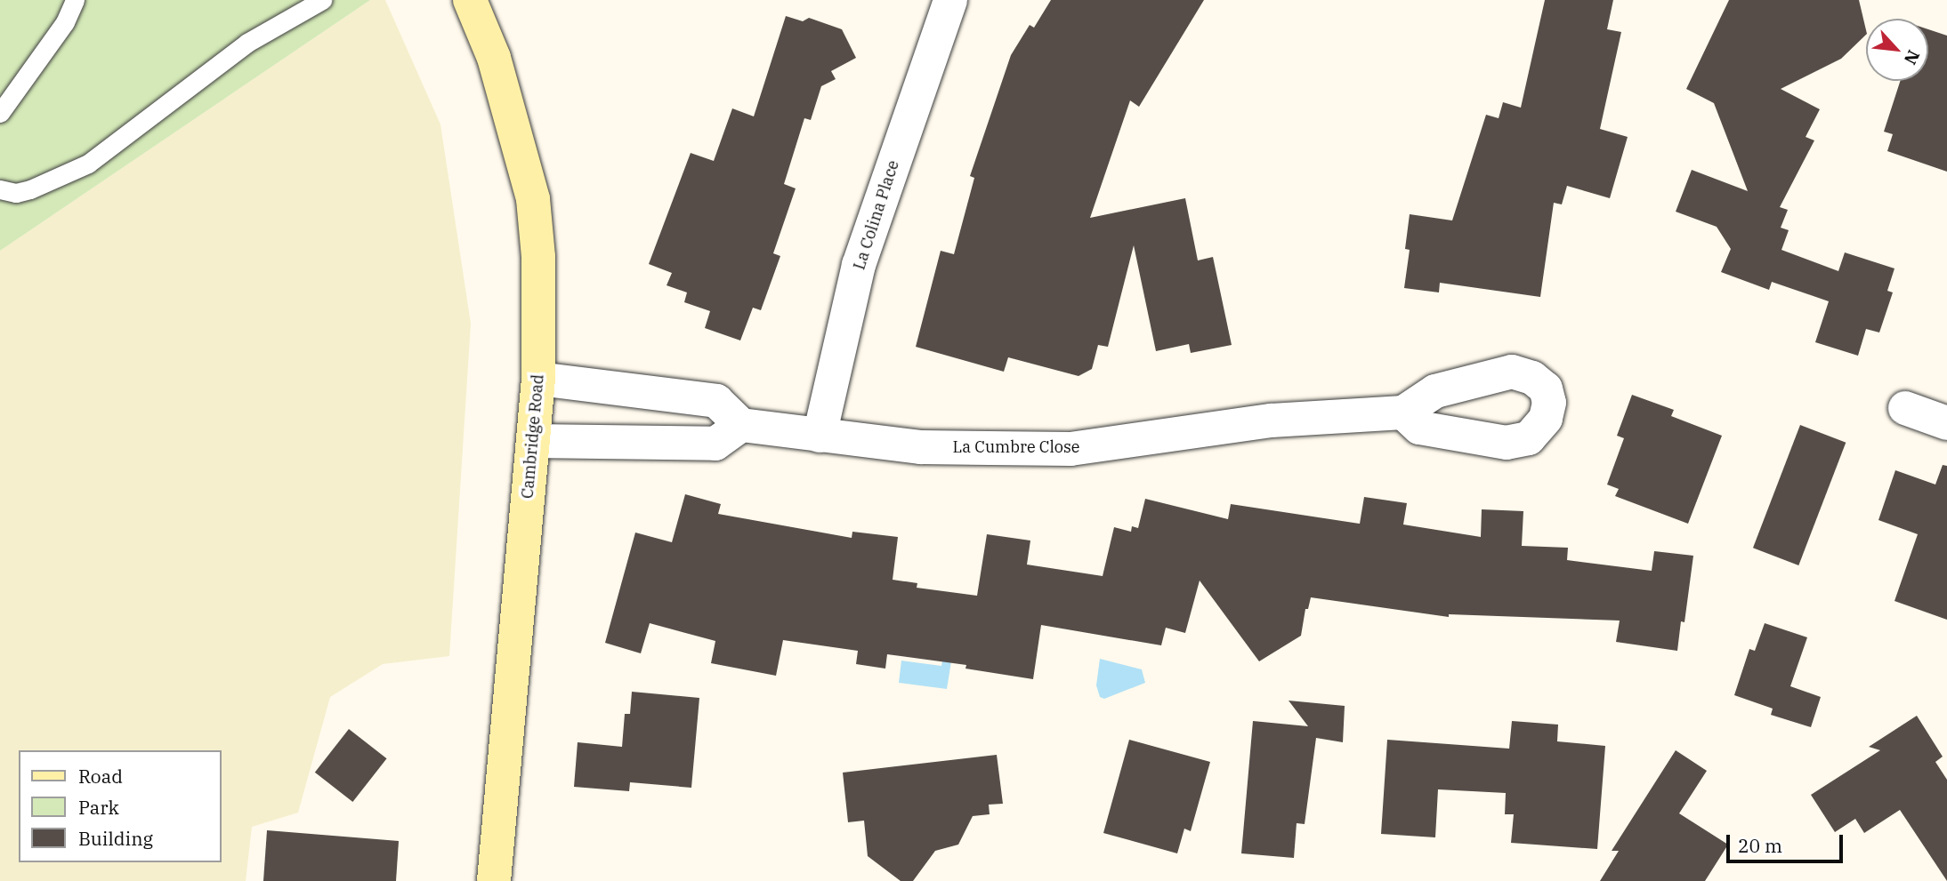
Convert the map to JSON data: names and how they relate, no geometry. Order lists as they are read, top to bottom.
{
  "streets": {
    "main road": ["Cambridge Road"],
    "street": ["La Colina Place", "La Cumbre Close"]
  },
  "crossings": [
    ["La Colina Place", "La Cumbre Close"]
  ],
  "legend": ["Road", "Park", "Building"],
  "scale_bar": "20 m",
  "north": "bottom right"
}
